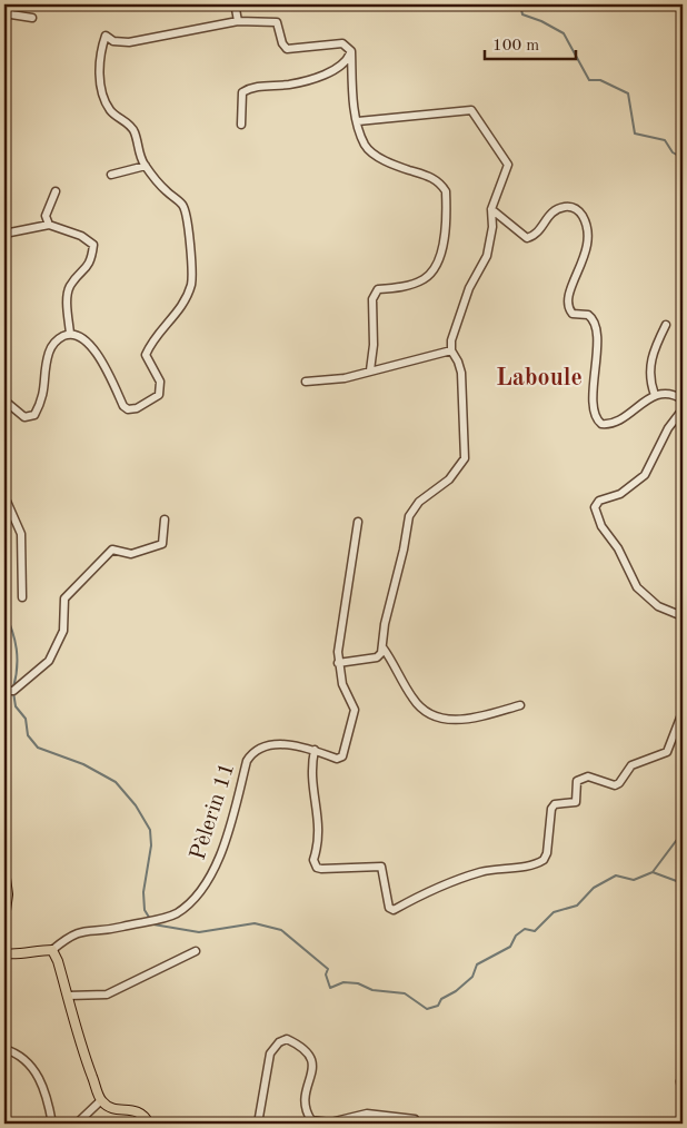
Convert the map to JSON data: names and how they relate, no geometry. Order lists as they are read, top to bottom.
{
  "streets": {
    "street": ["Pèlerin 11"]
  },
  "districts": ["Laboule"],
  "scale_bar": "100 m"
}
